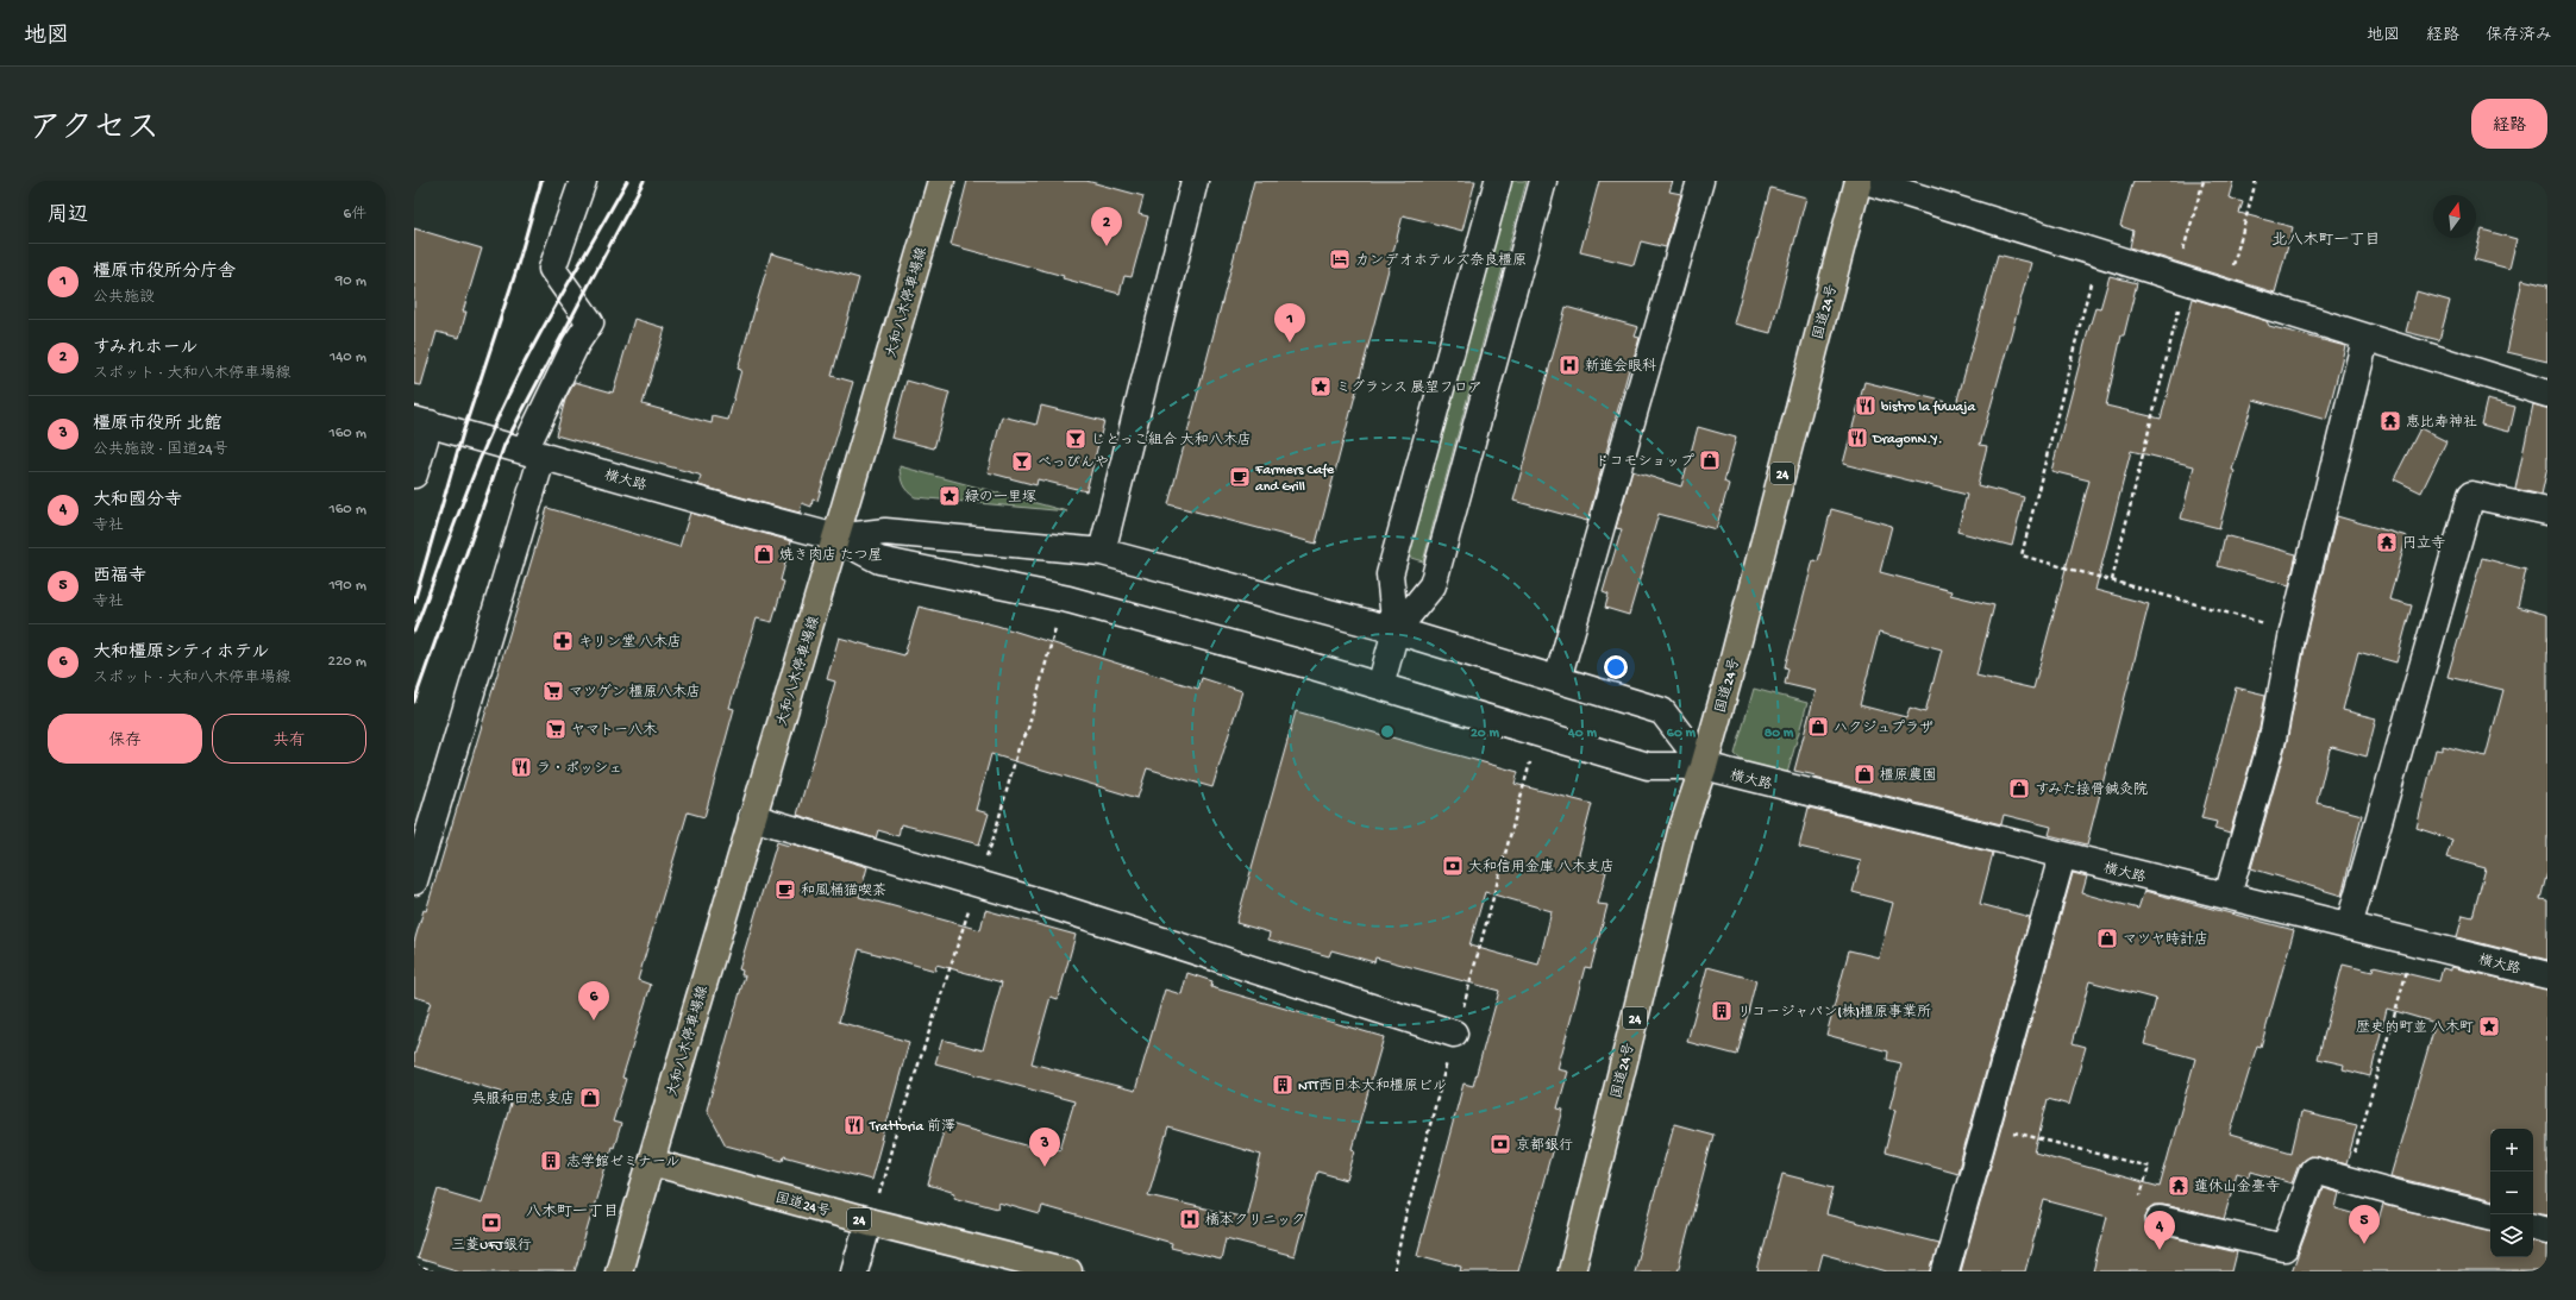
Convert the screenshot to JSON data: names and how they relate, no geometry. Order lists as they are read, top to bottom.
{
  "streets": {
    "main road": ["大和八木停車場線", "国道24号", "24"],
    "street": ["横大路"]
  },
  "crossings": [
    ["大和八木停車場線", "国道24号"],
    ["大和八木停車場線", "横大路"],
    ["国道24号", "横大路"]
  ],
  "districts": ["北八木町一丁目", "八木町一丁目"],
  "places": {
    "hotel": ["カンデオホテルズ奈良橿原"],
    "hospital": ["新進会眼科", "橋本クリニック"],
    "place": ["ミグランス 展望フロア", "緑の一里塚", "歴史的町並 八木町"],
    "restaurant": [
      "bistro la fuwaja",
      "DragonN.Y.",
      "ラ・ポッシェ",
      "Trattoria 前澤"
    ],
    "temple": ["恵比寿神社", "円立寺", "蓮休山金臺寺"],
    "bar": ["じとっこ組合 大和八木店", "べっぴんや"],
    "shop": [
      "ドコモショップ",
      "焼き肉店 たつ屋",
      "ハクジュプラザ",
      "橿原農園",
      "すみた接骨鍼灸院",
      "マツヤ時計店",
      "呉服和田忠 支店"
    ],
    "cafe": ["Farmers Cafe and Grill", "和風桶猫喫茶"],
    "pharmacy": ["キリン堂 八木店"],
    "supermarket": ["マツゲン 橿原八木店", "ヤマトー八木"],
    "bank": ["大和信用金庫 八木支店", "京都銀行", "三菱UFJ銀行"],
    "building": ["リコージャパン(株)橿原事業所", "NTT西日本大和橿原ビル", "志学館ゼミナール"]
  },
  "north": "top",
  "page": {
    "header": "地図",
    "nav": ["地図", "経路", "保存済み"],
    "title": "アクセス",
    "buttons": [
      "経路",
      ["保存", "共有"]
    ],
    "heading": ["周辺", "6件"],
    "pins": [
      "2",
      "1",
      "6",
      "3",
      "5",
      "4"
    ],
    "list": [
      {
        "mark": "1",
        "name": "橿原市役所分庁舎",
        "note": "公共施設",
        "value": "90 m"
      },
      {
        "mark": "2",
        "name": "すみれホール",
        "note": "スポット · 大和八木停車場線",
        "value": "140 m"
      },
      {
        "mark": "3",
        "name": "橿原市役所 北館",
        "note": "公共施設 · 国道24号",
        "value": "160 m"
      },
      {
        "mark": "4",
        "name": "大和國分寺",
        "note": "寺社",
        "value": "160 m"
      },
      {
        "mark": "5",
        "name": "西福寺",
        "note": "寺社",
        "value": "190 m"
      },
      {
        "mark": "6",
        "name": "大和橿原シティホテル",
        "note": "スポット · 大和八木停車場線",
        "value": "220 m"
      }
    ],
    "map_buttons": ["+", "−"]
  },
  "rings": [
    "20 m",
    "40 m",
    "60 m",
    "80 m"
  ]
}
